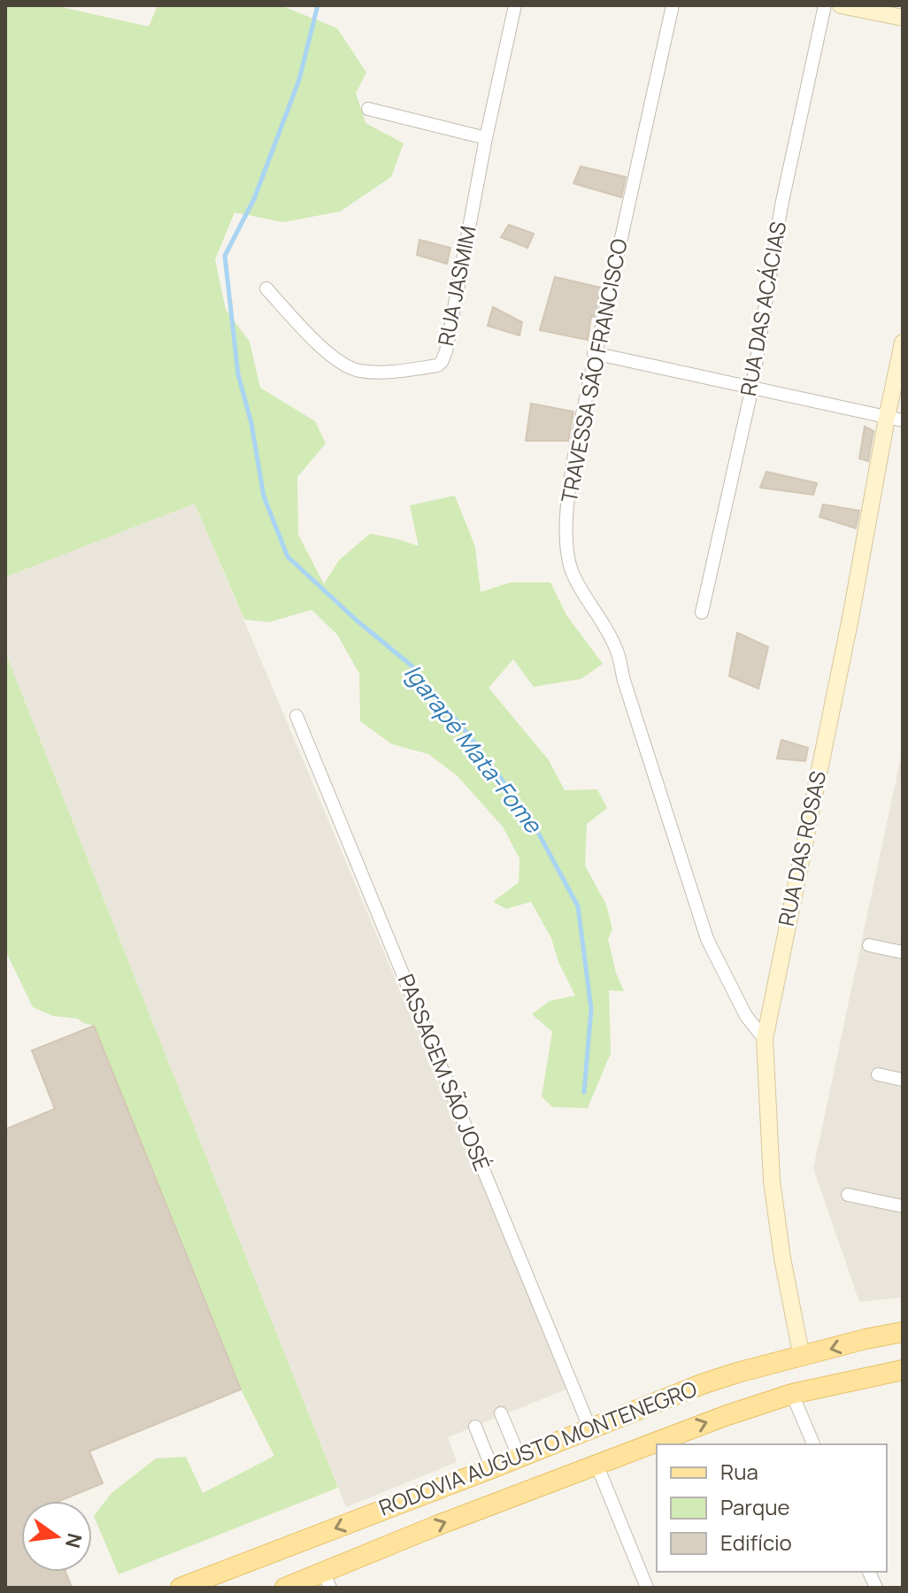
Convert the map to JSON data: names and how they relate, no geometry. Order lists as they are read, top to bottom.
{
  "streets": {
    "main road": ["RODOVIA AUGUSTO MONTENEGRO"],
    "street": [
      "RUA JASMIM",
      "RUA DAS ACÁCIAS",
      "TRAVESSA SÃO FRANCISCO",
      "RUA DAS ROSAS",
      "PASSAGEM SÃO JOSÉ"
    ]
  },
  "crossings": [
    ["TRAVESSA SÃO FRANCISCO", "RUA DAS ROSAS"],
    ["RUA DAS ROSAS", "RODOVIA AUGUSTO MONTENEGRO"],
    ["PASSAGEM SÃO JOSÉ", "RODOVIA AUGUSTO MONTENEGRO"]
  ],
  "water": ["Igarapé Mata-Fome"],
  "legend": ["Rua", "Parque", "Edifício"],
  "north": "right"
}
